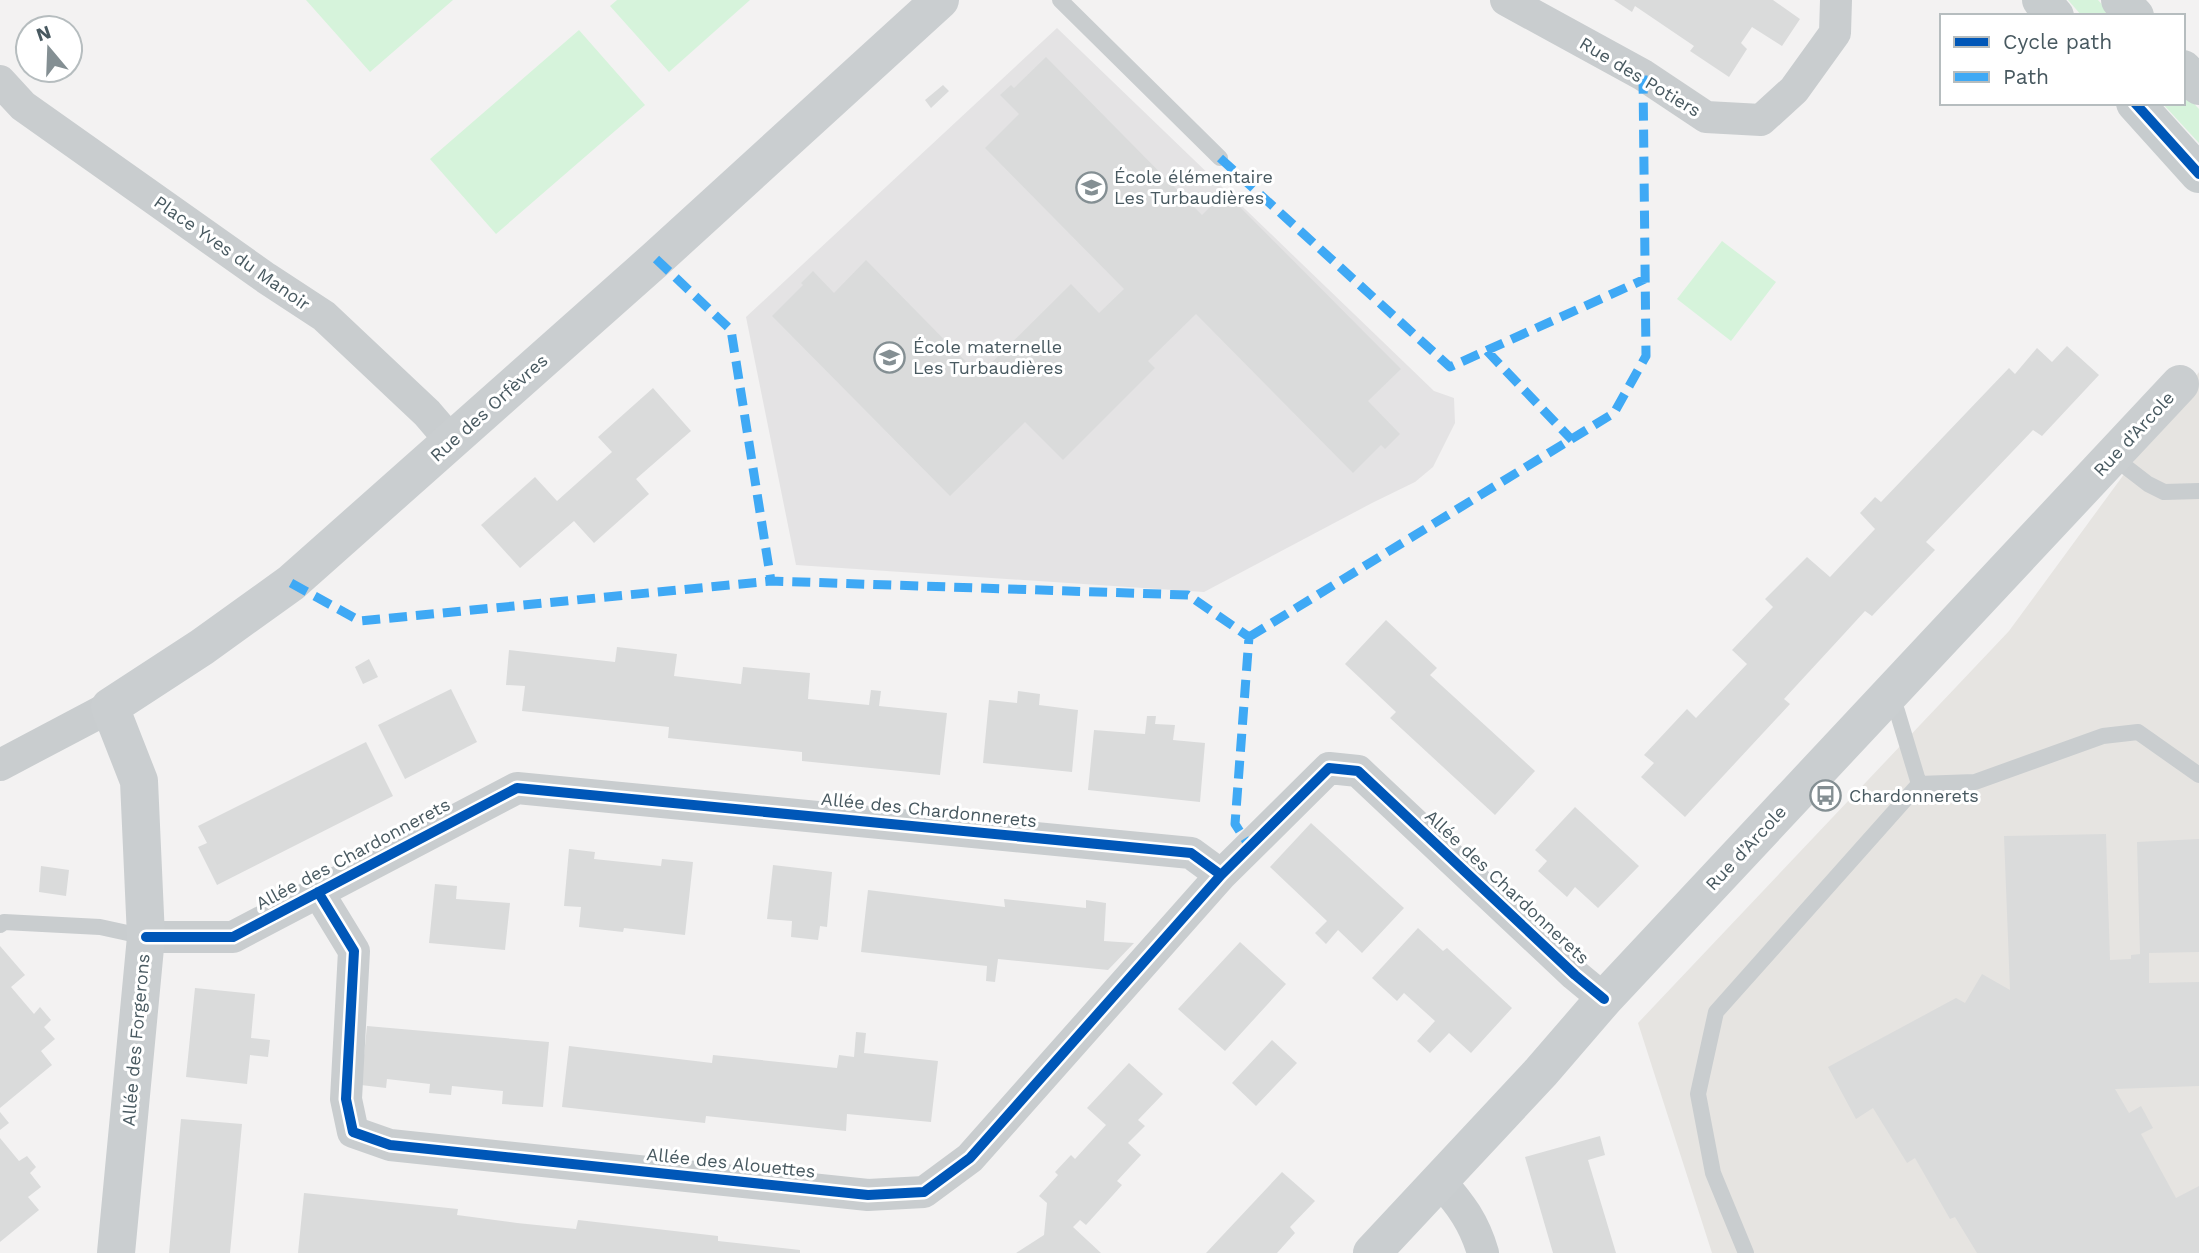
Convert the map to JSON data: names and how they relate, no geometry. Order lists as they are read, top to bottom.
{
  "streets": {
    "street": [
      "Rue des Potiers",
      "Place Yves du Manoir",
      "Rue des Orfèvres",
      "Rue d’Arcole",
      "Allée des Chardonnerets",
      "Allée des Forgerons",
      "Allée des Alouettes"
    ]
  },
  "crossings": [
    ["Place Yves du Manoir", "Rue des Orfèvres"],
    ["Rue des Orfèvres", "Allée des Forgerons"],
    ["Rue d’Arcole", "Allée des Chardonnerets"],
    ["Allée des Chardonnerets", "Allée des Forgerons"],
    ["Allée des Chardonnerets", "Allée des Alouettes"]
  ],
  "places": {
    "school or university": ["École élémentaire Les Turbaudières", "École maternelle Les Turbaudières"],
    "bus stop": ["Chardonnerets"]
  },
  "legend": ["Cycle path", "Path"],
  "north": "top"
}
